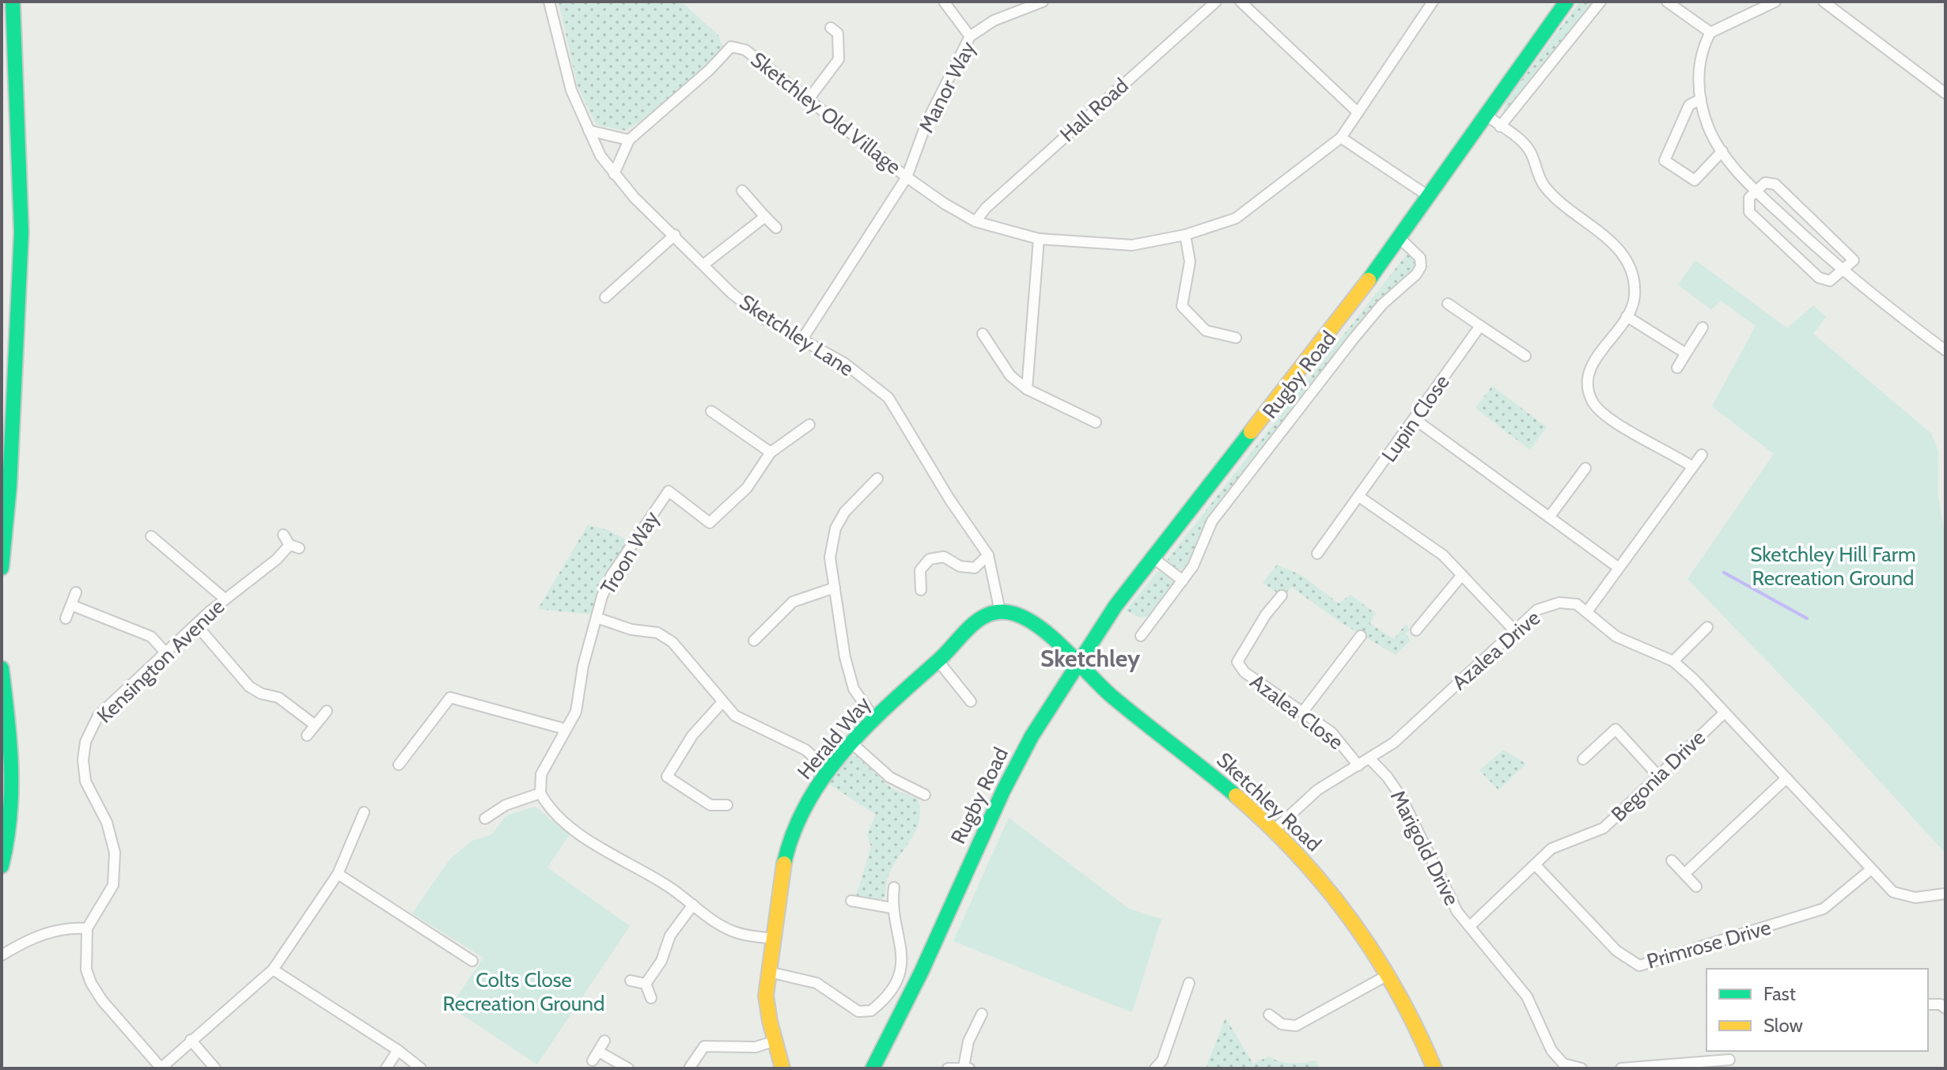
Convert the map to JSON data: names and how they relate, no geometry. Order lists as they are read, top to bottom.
{
  "streets": {
    "main road": ["Rugby Road", "Herald Way", "Sketchley Road"],
    "street": [
      "Manor Way",
      "Hall Road",
      "Sketchley Old Village",
      "Sketchley Lane",
      "Lupin Close",
      "Troon Way",
      "Azalea Drive",
      "Kensington Avenue",
      "Azalea Close",
      "Begonia Drive",
      "Marigold Drive",
      "Primrose Drive"
    ]
  },
  "crossings": [
    ["Manor Way", "Sketchley Old Village"],
    ["Manor Way", "Sketchley Lane"],
    ["Hall Road", "Sketchley Old Village"],
    ["Sketchley Old Village", "Sketchley Lane"],
    ["Sketchley Lane", "Herald Way"],
    ["Rugby Road", "Sketchley Road"],
    ["Azalea Drive", "Azalea Close"],
    ["Azalea Drive", "Begonia Drive"],
    ["Azalea Drive", "Sketchley Road"],
    ["Azalea Drive", "Marigold Drive"],
    ["Azalea Drive", "Primrose Drive"],
    ["Begonia Drive", "Marigold Drive"],
    ["Begonia Drive", "Primrose Drive"]
  ],
  "districts": ["Sketchley"],
  "parks": ["Sketchley Hill Farm Recreation Ground", "Colts Close Recreation Ground"],
  "legend": ["Fast", "Slow"]
}
